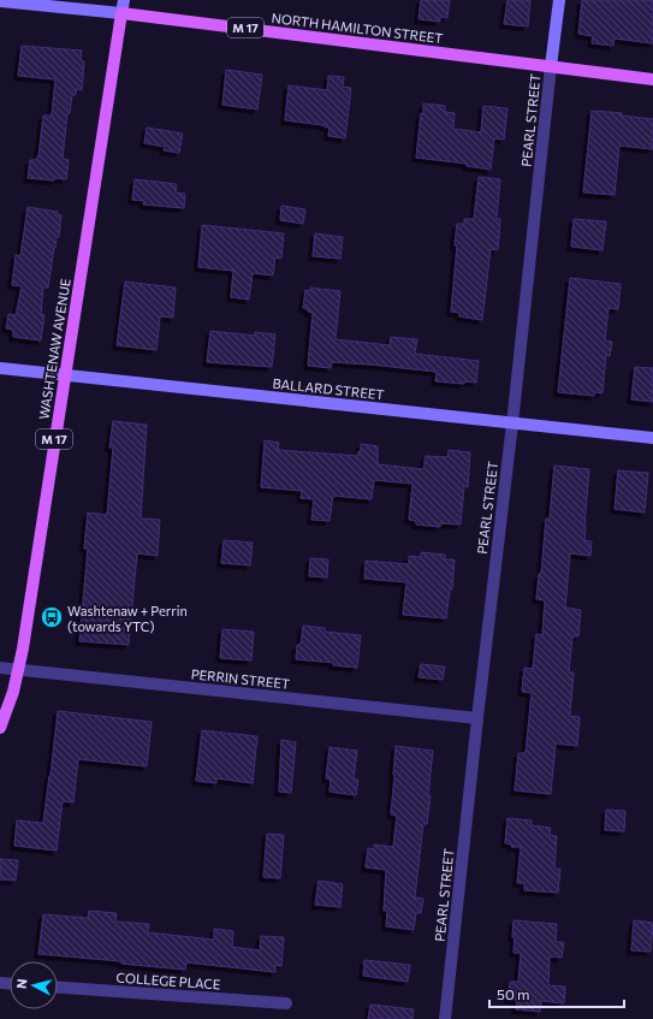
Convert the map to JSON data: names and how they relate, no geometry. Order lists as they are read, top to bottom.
{
  "streets": {
    "main road": ["M 17", "NORTH HAMILTON STREET", "WASHTENAW AVENUE"],
    "street": [
      "PEARL STREET",
      "BALLARD STREET",
      "PERRIN STREET",
      "COLLEGE PLACE"
    ]
  },
  "crossings": [
    ["NORTH HAMILTON STREET", "PEARL STREET"],
    ["NORTH HAMILTON STREET", "WASHTENAW AVENUE"],
    ["PEARL STREET", "BALLARD STREET"],
    ["PEARL STREET", "PERRIN STREET"],
    ["WASHTENAW AVENUE", "BALLARD STREET"],
    ["WASHTENAW AVENUE", "PERRIN STREET"]
  ],
  "places": {
    "bus stop": ["Washtenaw + Perrin (towards YTC)"]
  },
  "scale_bar": "50 m",
  "north": "left"
}
